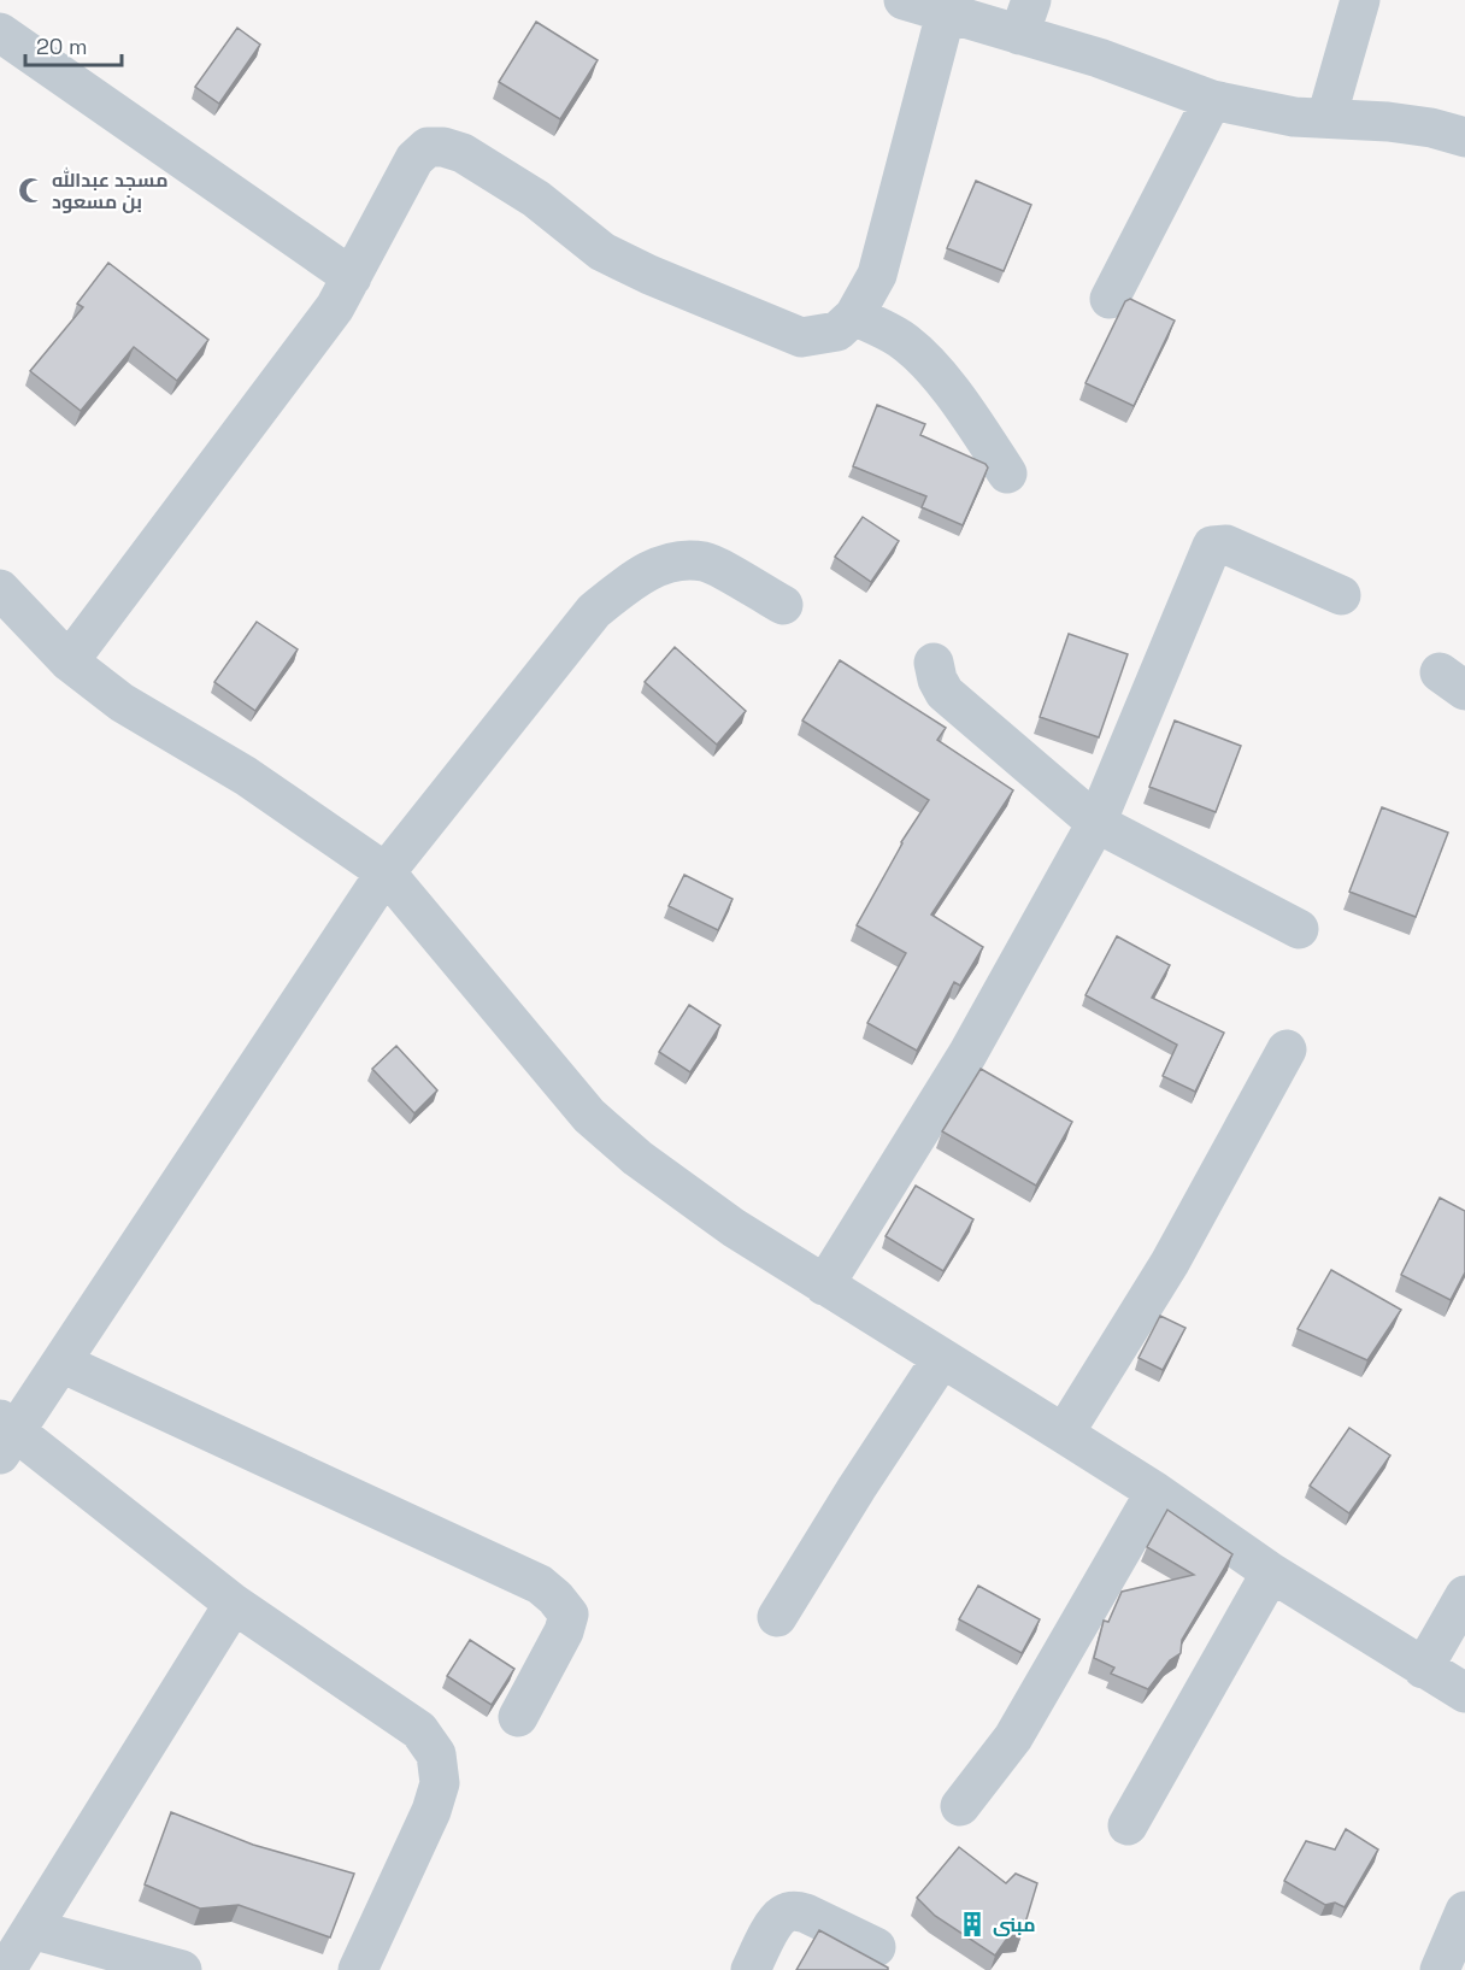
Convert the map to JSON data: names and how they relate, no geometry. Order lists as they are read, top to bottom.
{
  "places": {
    "mosque": ["مسجد عبدالله بن مسعود"],
    "building": ["مبنى"]
  },
  "scale_bar": "20 m"
}
